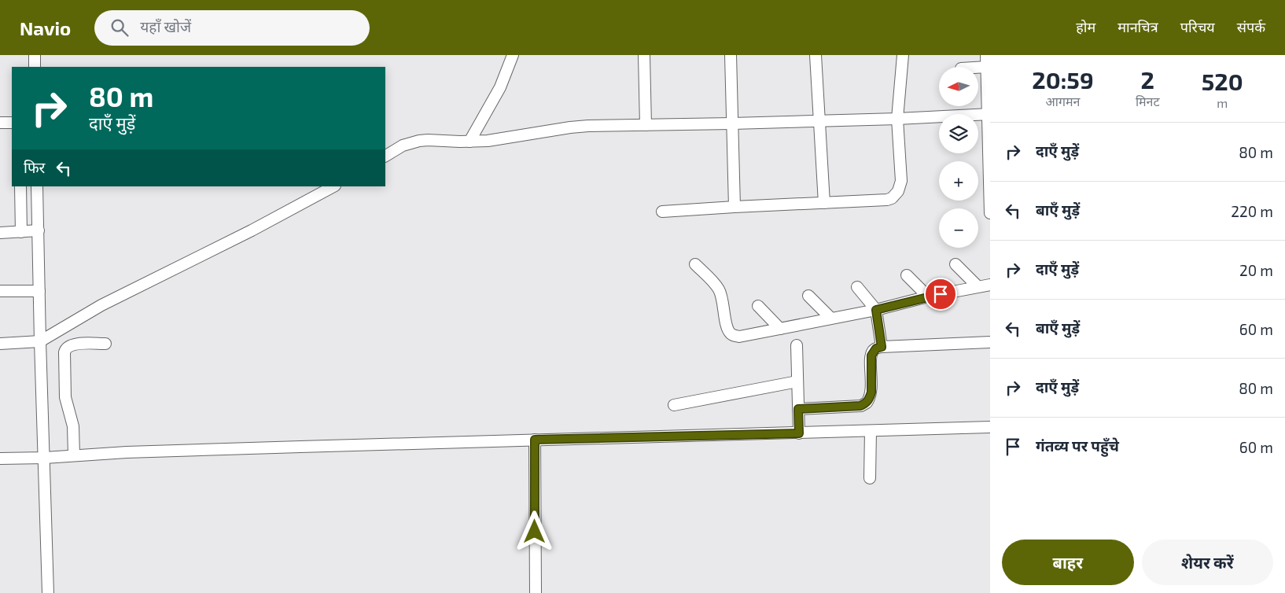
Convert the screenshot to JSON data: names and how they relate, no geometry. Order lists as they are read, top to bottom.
{
  "north": "left",
  "page": {
    "header": "Navio",
    "search": "यहाँ खोजें",
    "nav": [
      "होम",
      "मानचित्र",
      "परिचय",
      "संपर्क"
    ],
    "eta": [
      "20:59",
      "आगमन",
      "2",
      "मिनट",
      "520",
      "m"
    ],
    "map_buttons": ["+", "−"],
    "turn": ["80 m", "दाएँ मुड़ें"],
    "list": [
      {
        "name": "दाएँ मुड़ें",
        "value": "80 m"
      },
      {
        "name": "बाएँ मुड़ें",
        "value": "220 m"
      },
      {
        "name": "दाएँ मुड़ें",
        "value": "20 m"
      },
      {
        "name": "बाएँ मुड़ें",
        "value": "60 m"
      },
      {
        "name": "दाएँ मुड़ें",
        "value": "80 m"
      },
      {
        "name": "गंतव्य पर पहुँचे",
        "value": "60 m"
      }
    ],
    "then": "फिर",
    "buttons": ["बाहर", "शेयर करें"]
  }
}
